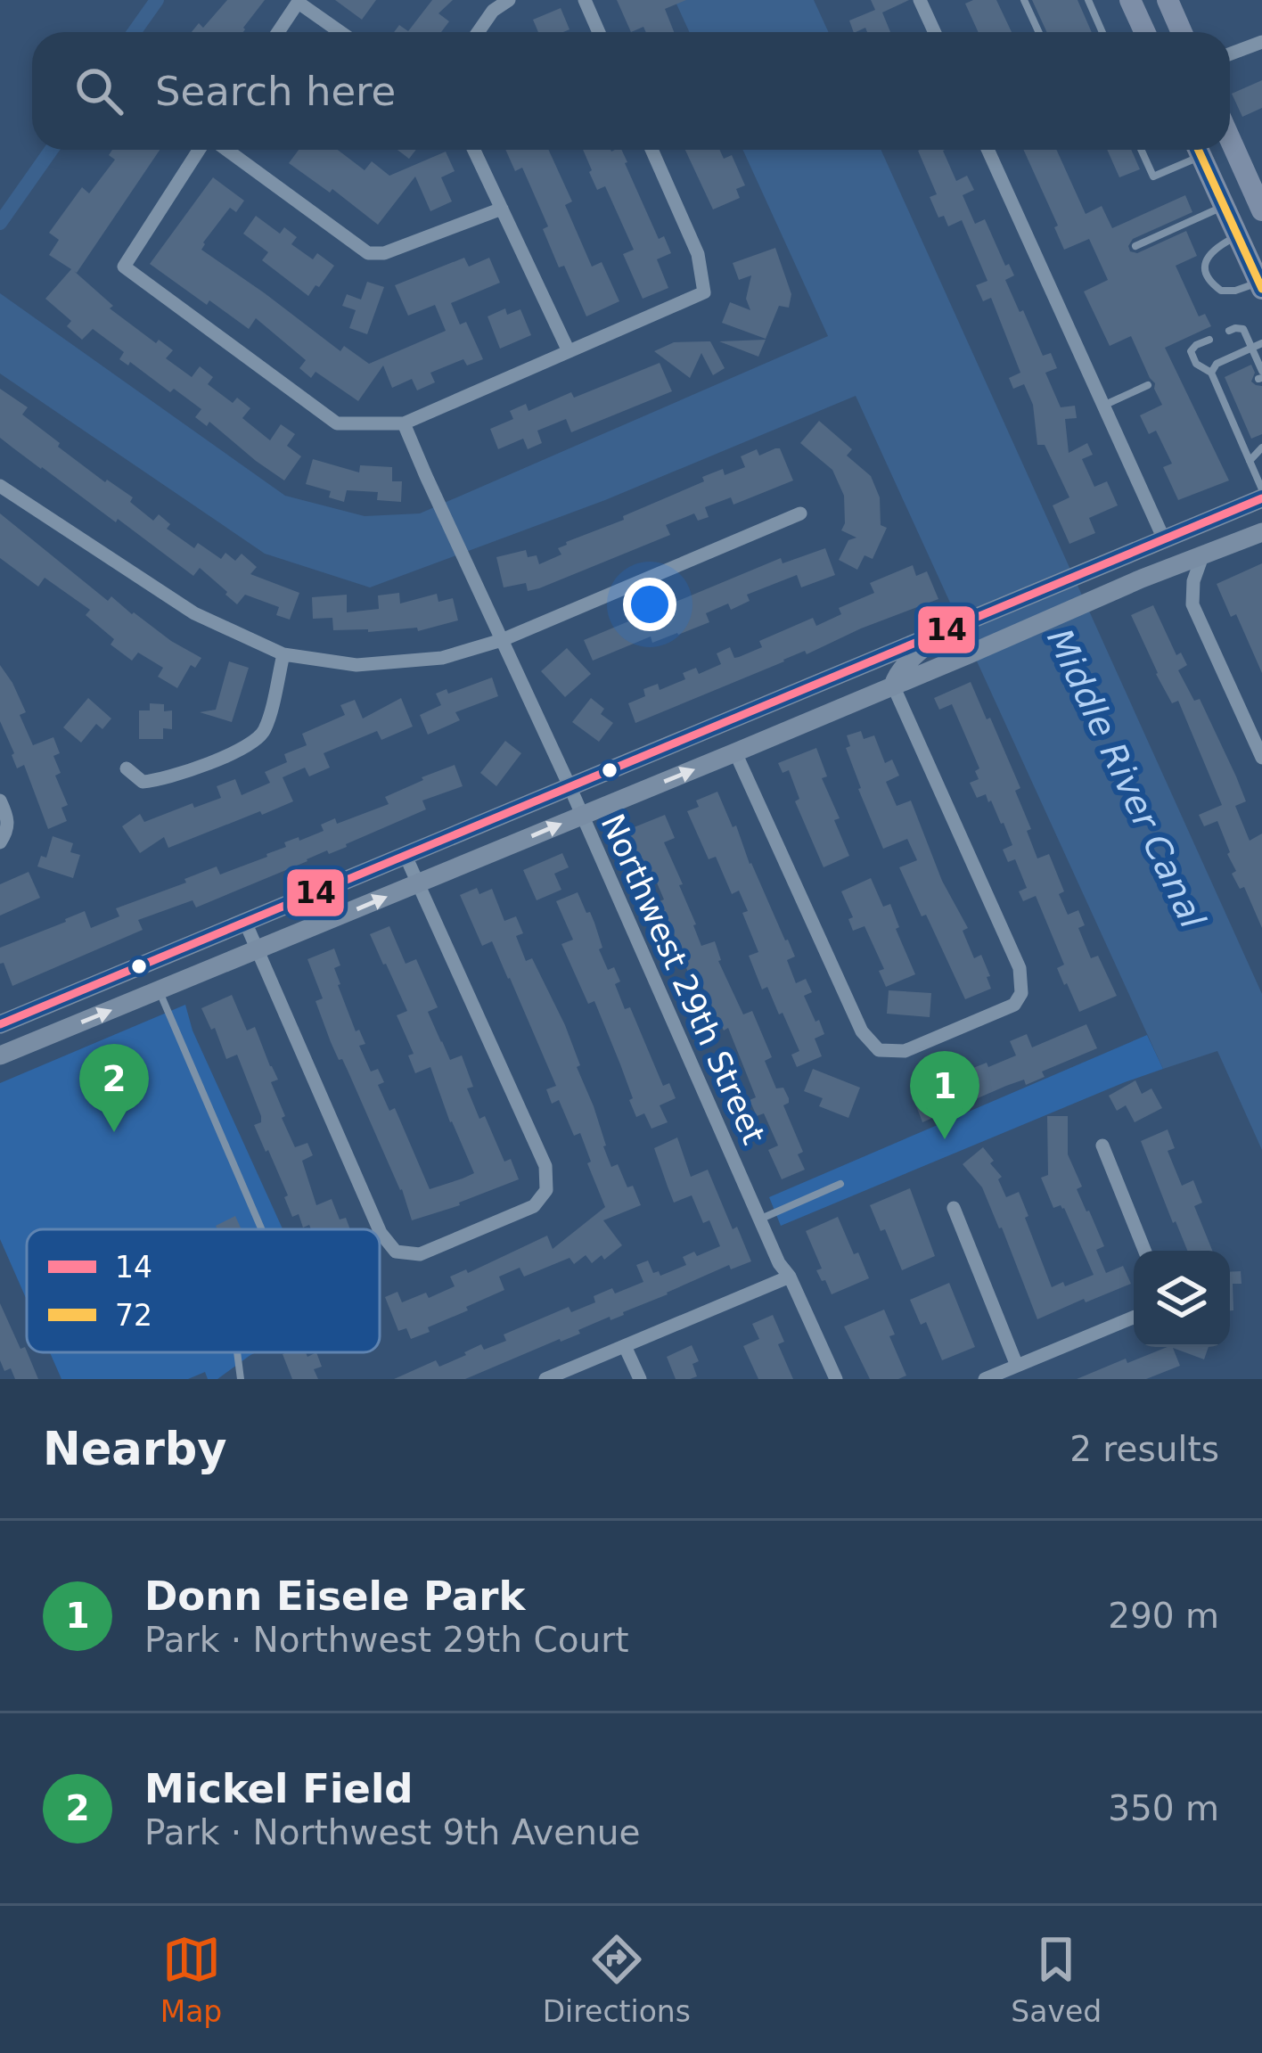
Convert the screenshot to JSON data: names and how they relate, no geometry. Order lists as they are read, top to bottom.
{
  "streets": {
    "street": ["Northwest 29th Street"]
  },
  "water": ["Middle River Canal"],
  "lines": ["transit line 72", "transit line 14"],
  "legend": ["14", "72"],
  "page": {
    "search": "Search here",
    "pins": ["2", "1"],
    "heading": ["Nearby", "2 results"],
    "list": [
      {
        "mark": "1",
        "name": "Donn Eisele Park",
        "note": "Park · Northwest 29th Court",
        "value": "290 m"
      },
      {
        "mark": "2",
        "name": "Mickel Field",
        "note": "Park · Northwest 9th Avenue",
        "value": "350 m"
      }
    ],
    "nav": ["Map", "Directions", "Saved"]
  }
}
